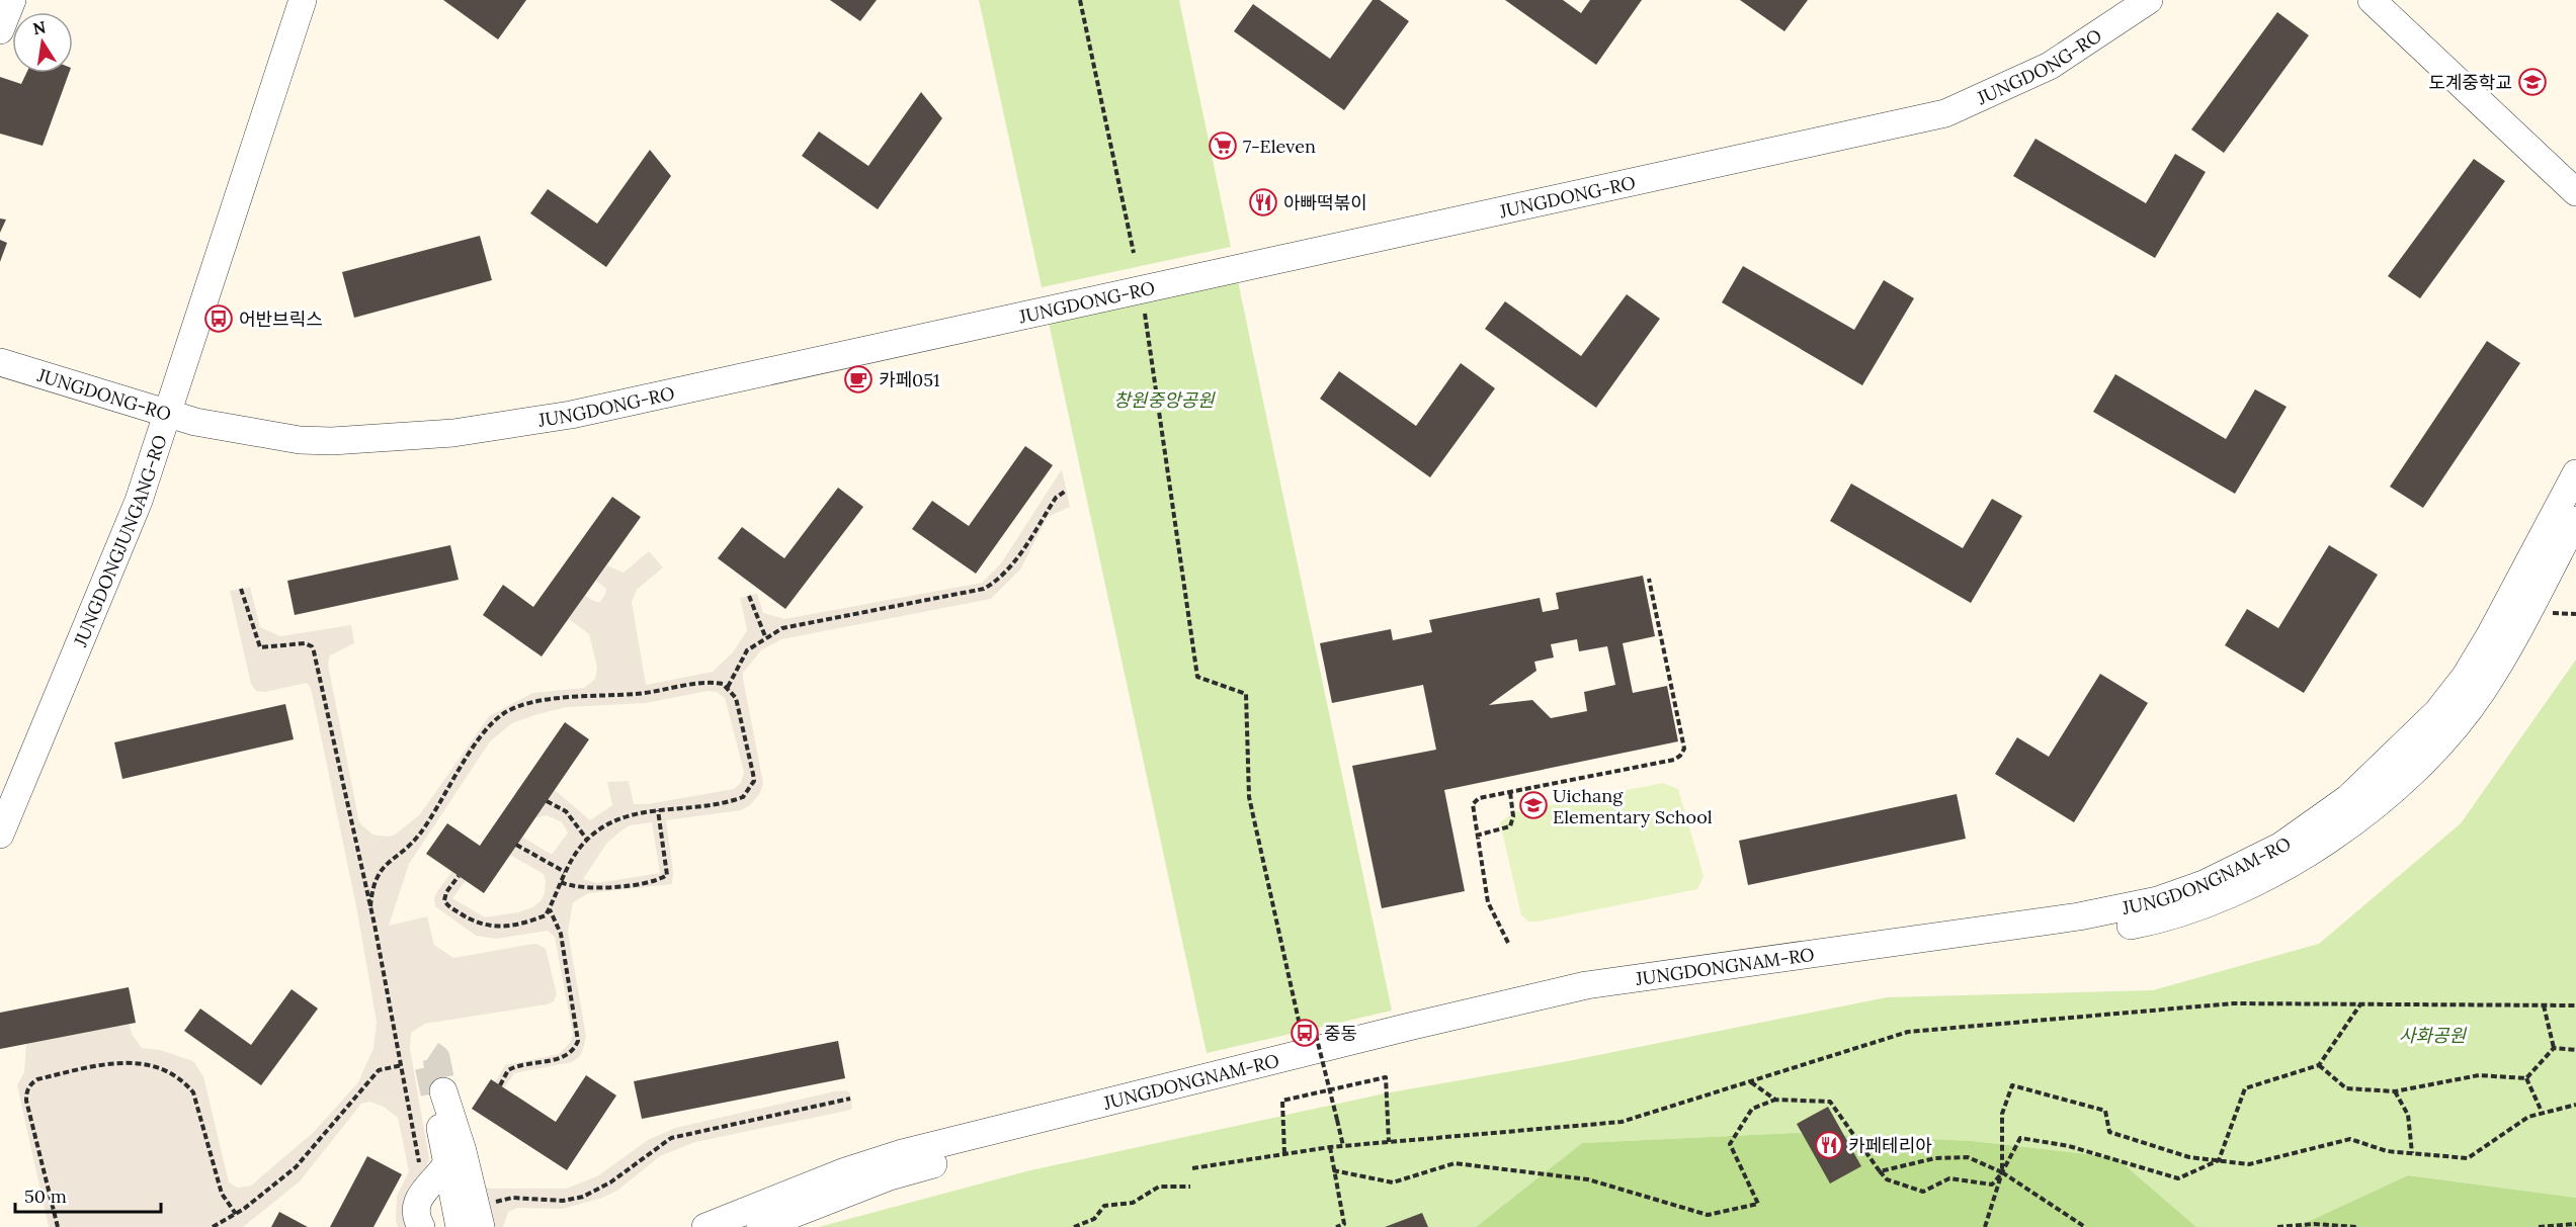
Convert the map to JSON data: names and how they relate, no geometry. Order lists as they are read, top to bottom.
{
  "streets": {
    "street": ["JUNGDONG-RO", "JUNGDONGJUNGANG-RO", "JUNGDONGNAM-RO"]
  },
  "crossings": [
    ["JUNGDONG-RO", "JUNGDONGJUNGANG-RO"]
  ],
  "parks": ["창원중앙공원", "사화공원"],
  "places": {
    "school or university": ["도계중학교", "Uichang Elementary School"],
    "supermarket": ["7-Eleven"],
    "restaurant": ["아빠떡볶이", "카페테리아"],
    "bus stop": ["어반브릭스", "중동"],
    "cafe": ["카페051"]
  },
  "scale_bar": "50 m",
  "north": "top"
}
